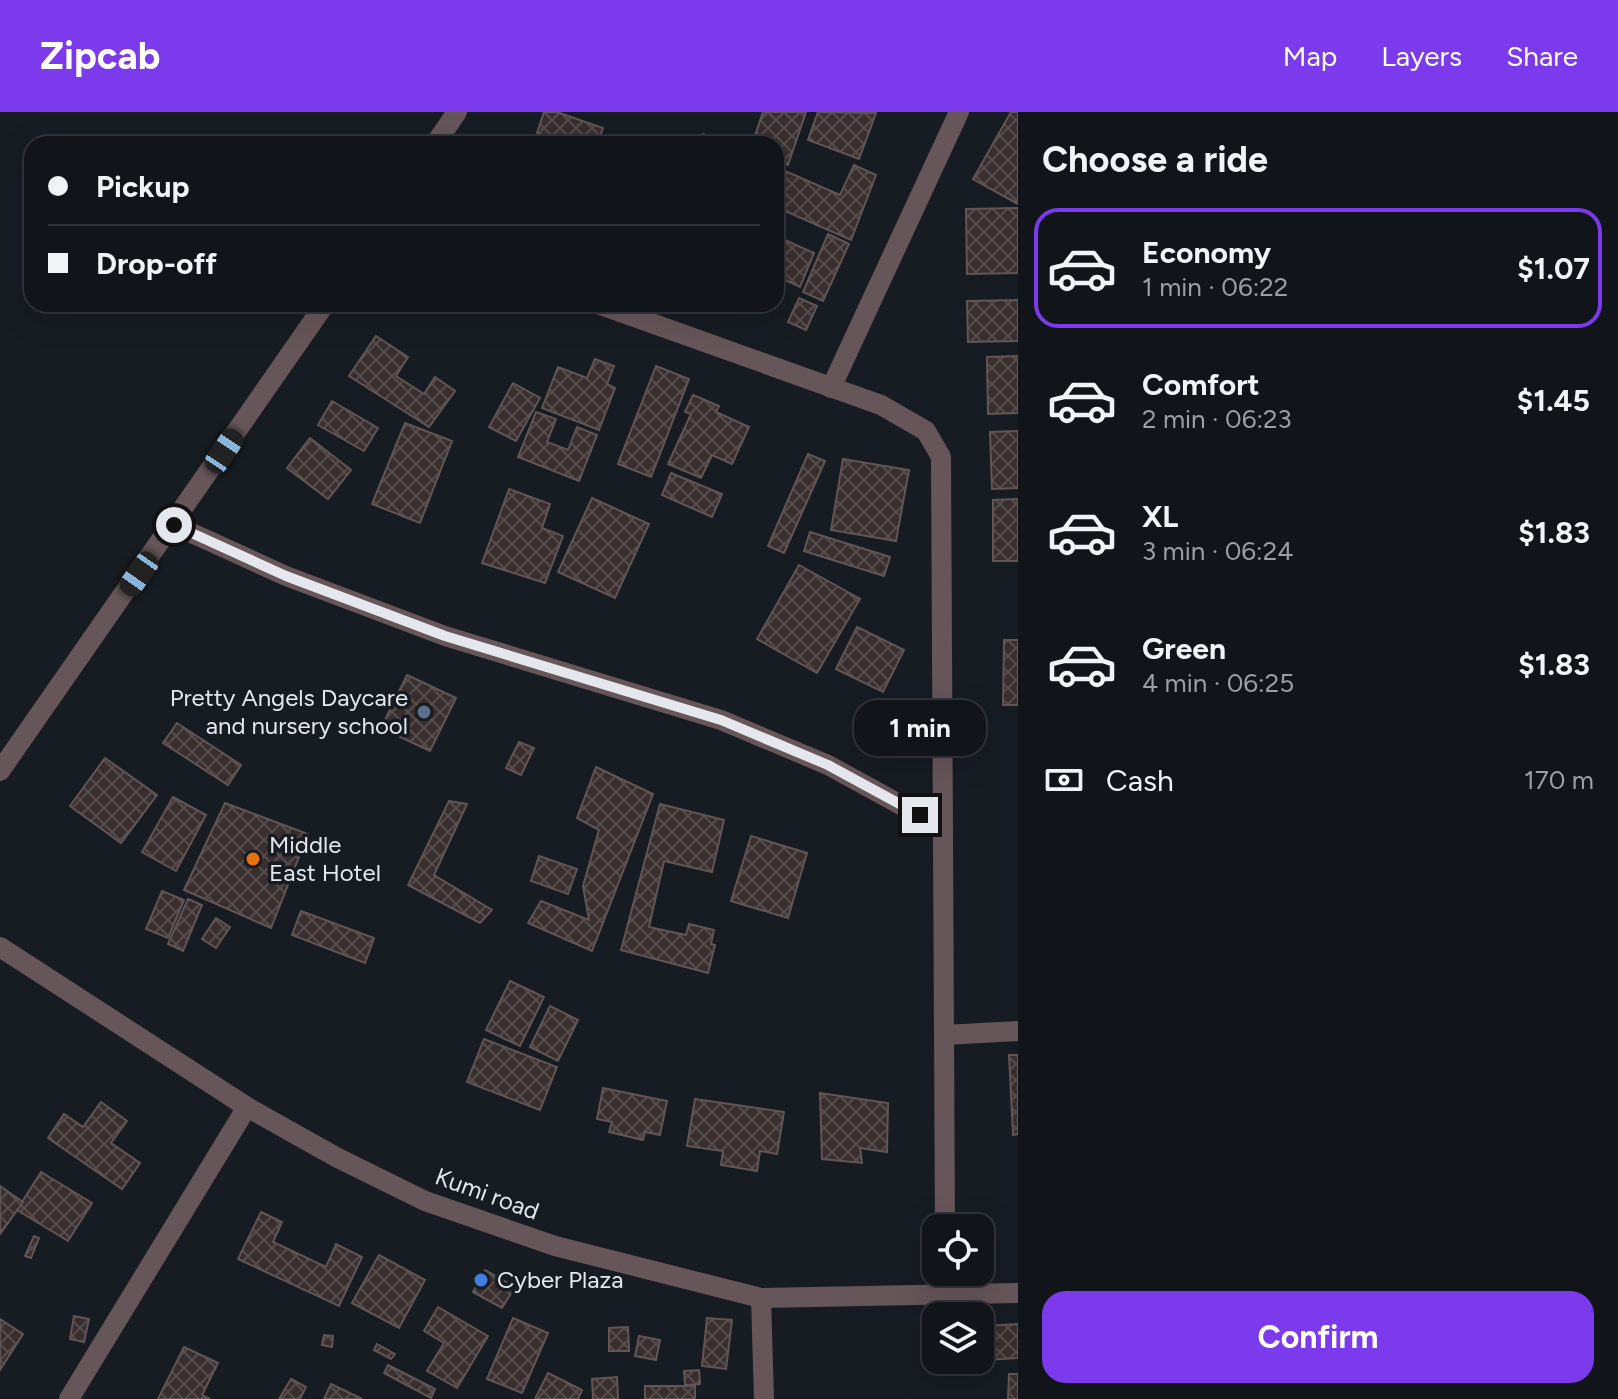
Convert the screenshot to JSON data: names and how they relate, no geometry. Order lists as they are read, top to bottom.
{
  "streets": {
    "street": ["Kumi road"]
  },
  "places": ["Pretty Angels Daycare and nursery school", "Middle East Hotel", "Cyber Plaza"],
  "page": {
    "header": "Zipcab",
    "nav": ["Map", "Layers", "Share"],
    "heading": "Choose a ride",
    "banner": ["Pickup", "Drop-off"],
    "list": [
      {
        "name": "Economy",
        "note": "1 min · 06:22",
        "value": "$1.07"
      },
      {
        "name": "Comfort",
        "note": "2 min · 06:23",
        "value": "$1.45"
      },
      {
        "name": "XL",
        "note": "3 min · 06:24",
        "value": "$1.83"
      },
      {
        "name": "Green",
        "note": "4 min · 06:25",
        "value": "$1.83"
      }
    ],
    "bubble": "1 min",
    "pay": ["Cash", "170 m"],
    "buttons": "Confirm"
  }
}
